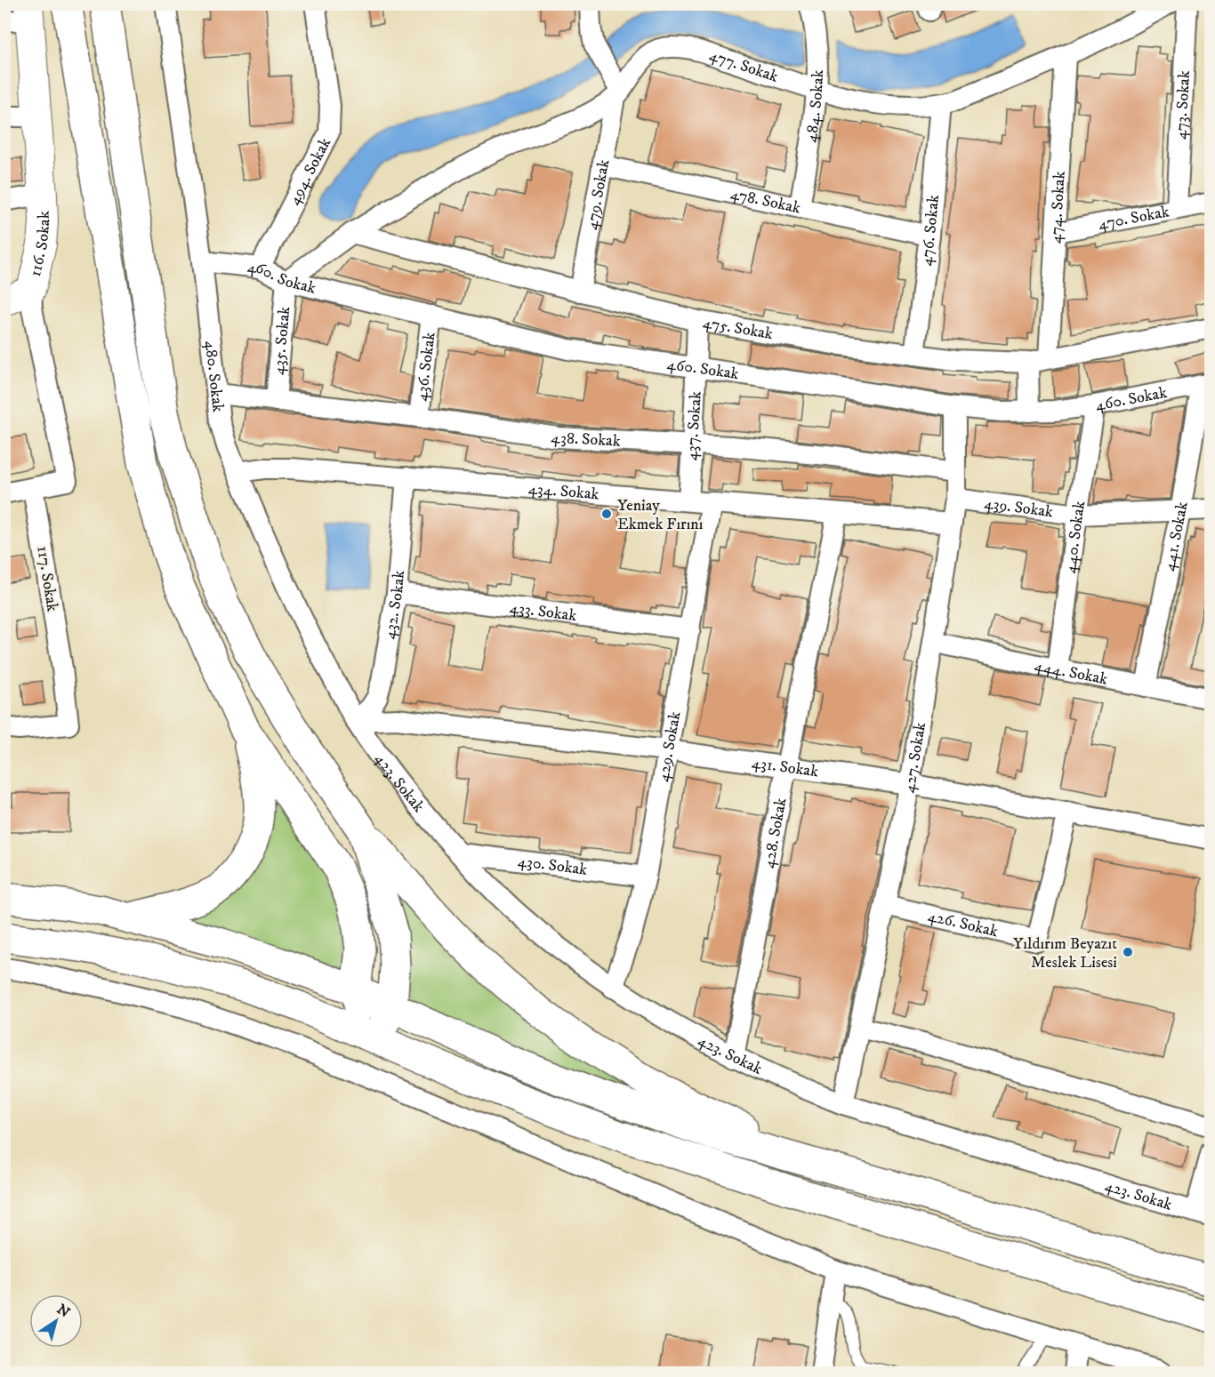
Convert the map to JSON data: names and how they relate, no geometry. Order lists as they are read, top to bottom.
{
  "streets": {
    "main road": ["116. Sokak"],
    "street": [
      "477. Sokak",
      "484. Sokak",
      "473. Sokak",
      "494. Sokak",
      "479. Sokak",
      "478. Sokak",
      "474. Sokak",
      "470. Sokak",
      "476. Sokak",
      "460. Sokak",
      "475. Sokak",
      "435. Sokak",
      "436. Sokak",
      "480. Sokak",
      "437. Sokak",
      "438. Sokak",
      "434. Sokak",
      "439. Sokak",
      "441. Sokak",
      "440. Sokak",
      "117. Sokak",
      "432. Sokak",
      "433. Sokak",
      "444. Sokak",
      "429. Sokak",
      "427. Sokak",
      "431. Sokak",
      "423. Sokak",
      "428. Sokak",
      "430. Sokak",
      "426. Sokak"
    ]
  },
  "crossings": [
    ["477. Sokak", "484. Sokak"],
    ["477. Sokak", "479. Sokak"],
    ["477. Sokak", "474. Sokak"],
    ["477. Sokak", "476. Sokak"],
    ["477. Sokak", "475. Sokak"],
    ["484. Sokak", "478. Sokak"],
    ["473. Sokak", "470. Sokak"],
    ["494. Sokak", "460. Sokak"],
    ["479. Sokak", "478. Sokak"],
    ["479. Sokak", "475. Sokak"],
    ["478. Sokak", "476. Sokak"],
    ["474. Sokak", "470. Sokak"],
    ["474. Sokak", "475. Sokak"],
    ["476. Sokak", "475. Sokak"],
    ["116. Sokak", "117. Sokak"],
    ["460. Sokak", "435. Sokak"],
    ["460. Sokak", "436. Sokak"],
    ["460. Sokak", "480. Sokak"],
    ["460. Sokak", "437. Sokak"],
    ["460. Sokak", "441. Sokak"],
    ["460. Sokak", "440. Sokak"],
    ["460. Sokak", "427. Sokak"],
    ["475. Sokak", "437. Sokak"],
    ["435. Sokak", "438. Sokak"],
    ["436. Sokak", "438. Sokak"],
    ["480. Sokak", "438. Sokak"],
    ["480. Sokak", "434. Sokak"],
    ["480. Sokak", "432. Sokak"],
    ["480. Sokak", "431. Sokak"],
    ["480. Sokak", "423. Sokak"],
    ["437. Sokak", "438. Sokak"],
    ["437. Sokak", "434. Sokak"],
    ["438. Sokak", "427. Sokak"],
    ["434. Sokak", "432. Sokak"],
    ["434. Sokak", "429. Sokak"],
    ["434. Sokak", "427. Sokak"],
    ["434. Sokak", "428. Sokak"],
    ["439. Sokak", "441. Sokak"],
    ["439. Sokak", "440. Sokak"],
    ["439. Sokak", "427. Sokak"],
    ["441. Sokak", "444. Sokak"],
    ["440. Sokak", "444. Sokak"],
    ["432. Sokak", "433. Sokak"],
    ["432. Sokak", "431. Sokak"],
    ["432. Sokak", "423. Sokak"],
    ["433. Sokak", "429. Sokak"],
    ["444. Sokak", "427. Sokak"],
    ["429. Sokak", "431. Sokak"],
    ["429. Sokak", "423. Sokak"],
    ["429. Sokak", "430. Sokak"],
    ["427. Sokak", "431. Sokak"],
    ["427. Sokak", "423. Sokak"],
    ["427. Sokak", "426. Sokak"],
    ["431. Sokak", "423. Sokak"],
    ["431. Sokak", "428. Sokak"],
    ["431. Sokak", "426. Sokak"],
    ["423. Sokak", "428. Sokak"],
    ["423. Sokak", "430. Sokak"]
  ],
  "places": ["Yeniay Ekmek Fırını", "Yıldırım Beyazıt Meslek Lisesi"],
  "north": "top right"
}
